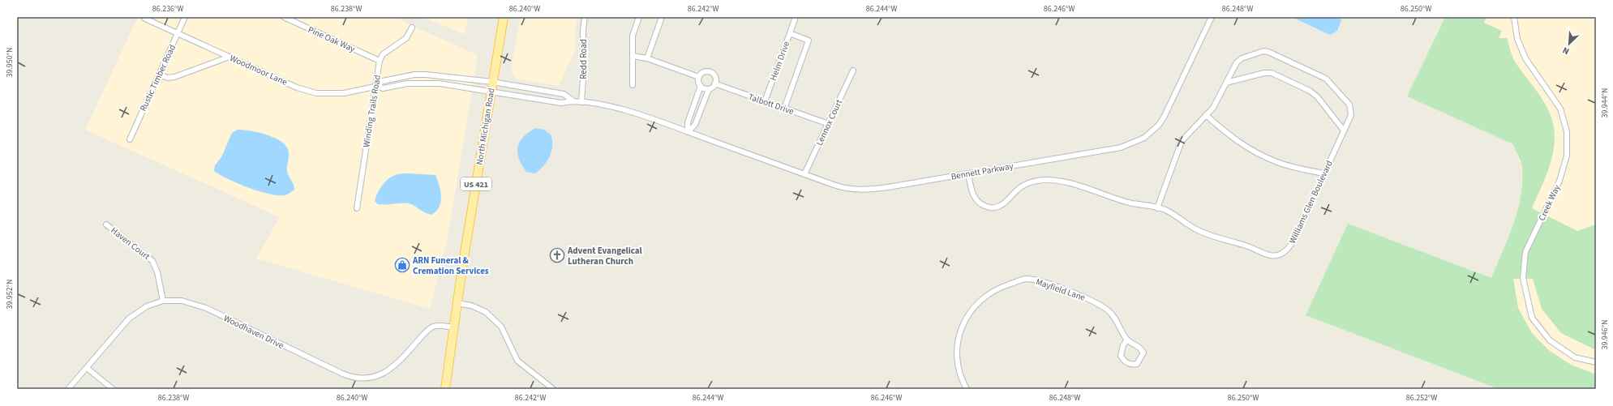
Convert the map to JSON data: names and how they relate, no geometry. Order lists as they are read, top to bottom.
{
  "streets": {
    "main road": ["North Michigan Road", "US 421"],
    "street": [
      "Pine Oak Way",
      "Redd Road",
      "Helm Drive",
      "Woodmoor Lane",
      "Rustic Timber Road",
      "Talbott Drive",
      "Winding Trails Road",
      "Lennox Court",
      "Bennett Parkway",
      "Williams Glen Boulevard",
      "Creek Way",
      "Haven Court",
      "Mayfield Lane",
      "Woodhaven Drive"
    ]
  },
  "crossings": [
    ["Pine Oak Way", "Winding Trails Road"],
    ["Redd Road", "Bennett Parkway"],
    ["Helm Drive", "Talbott Drive"],
    ["Woodmoor Lane", "Rustic Timber Road"],
    ["Woodmoor Lane", "Winding Trails Road"],
    ["Woodmoor Lane", "North Michigan Road"],
    ["Woodmoor Lane", "Bennett Parkway"],
    ["Talbott Drive", "Lennox Court"],
    ["Lennox Court", "Bennett Parkway"],
    ["North Michigan Road", "Bennett Parkway"],
    ["North Michigan Road", "Woodhaven Drive"],
    ["Bennett Parkway", "Williams Glen Boulevard"],
    ["Haven Court", "Woodhaven Drive"]
  ],
  "places": {
    "church": ["Advent Evangelical Lutheran Church"],
    "shop": ["ARN Funeral & Cremation Services"]
  },
  "north": "bottom left",
  "coordinates": [
    "86.236°W",
    "86.238°W",
    "86.240°W",
    "86.242°W",
    "86.244°W",
    "86.246°W",
    "86.248°W",
    "86.250°W",
    "39.950°N",
    "39.944°N",
    "39.952°N",
    "39.946°N",
    "86.252°W"
  ]
}
